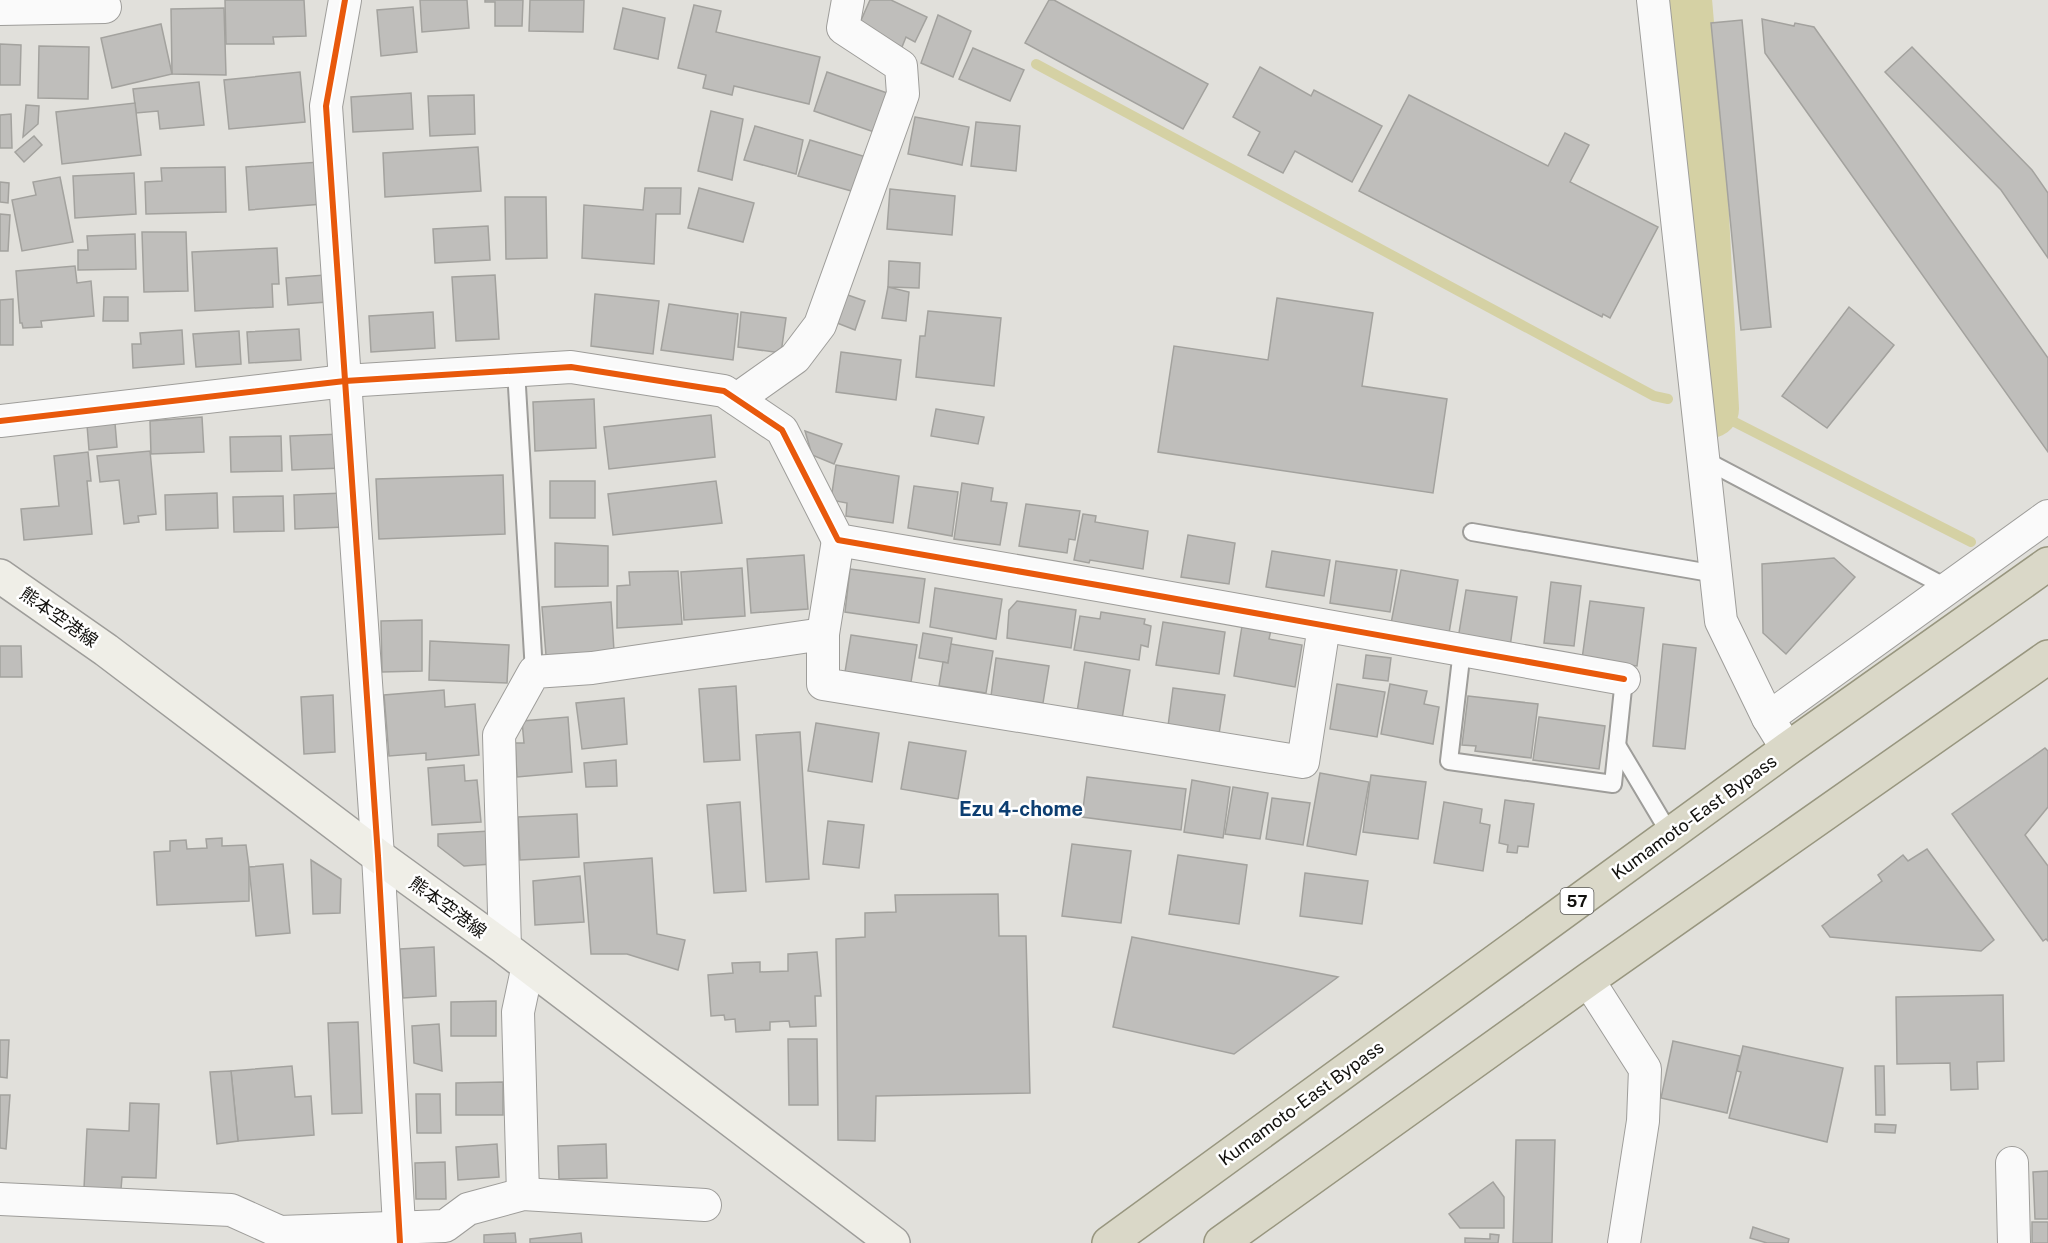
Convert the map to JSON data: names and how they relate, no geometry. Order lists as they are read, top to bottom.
{
  "streets": {
    "highway": ["Kumamoto-East Bypass", "57"],
    "main road": ["熊本空港線"]
  },
  "districts": ["Ezu 4-chome"]
}
